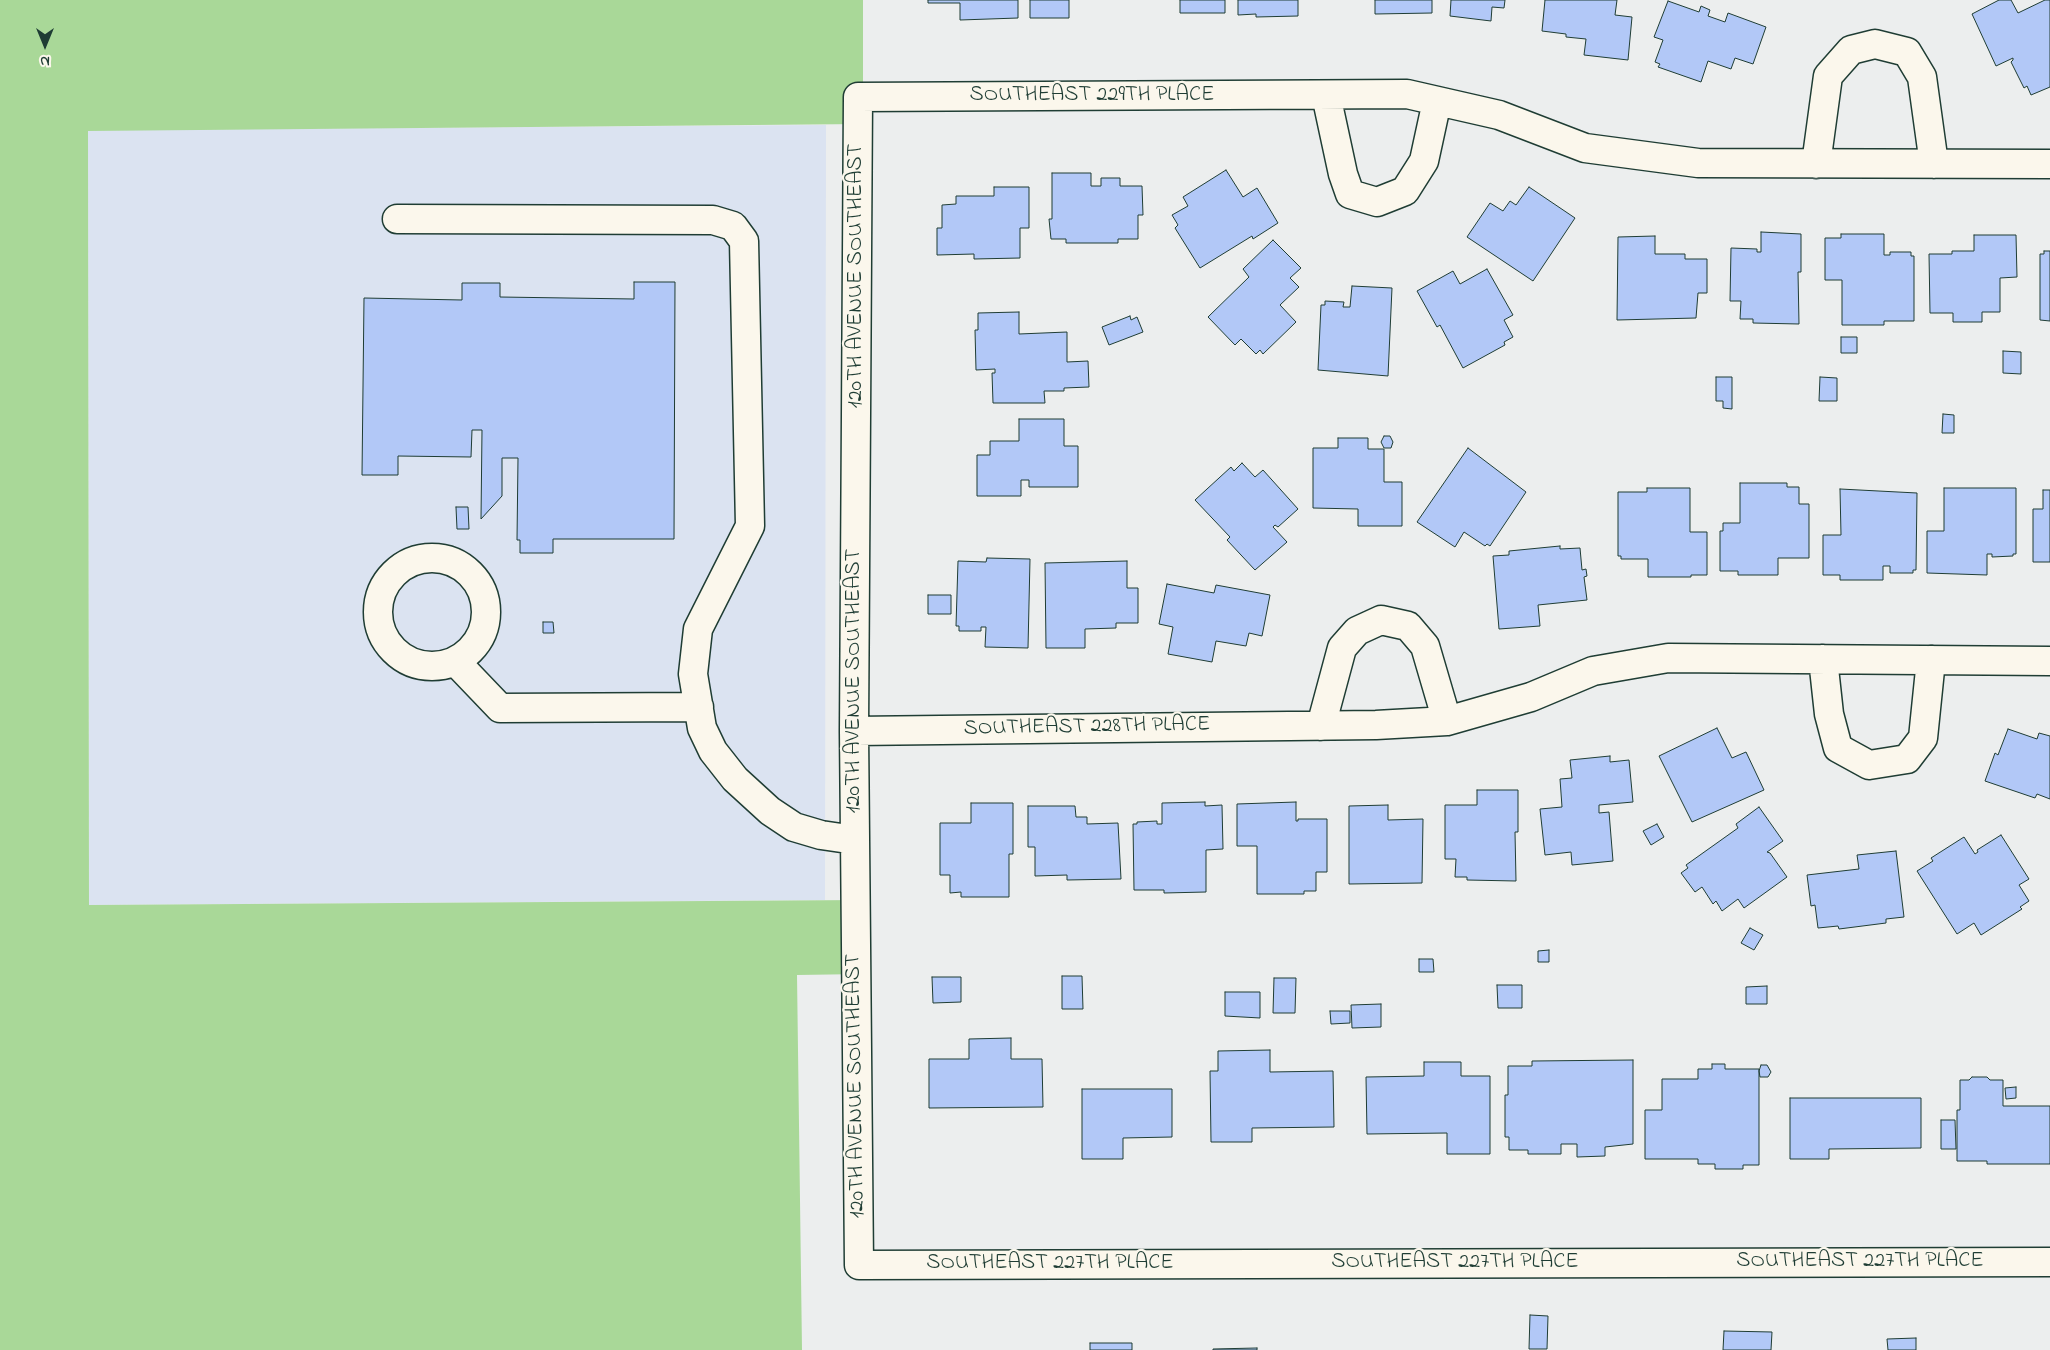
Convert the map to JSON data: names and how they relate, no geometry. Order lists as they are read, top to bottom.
{
  "streets": {
    "street": [
      "SOUTHEAST 229TH PLACE",
      "120TH AVENUE SOUTHEAST",
      "SOUTHEAST 228TH PLACE",
      "SOUTHEAST 227TH PLACE"
    ]
  },
  "crossings": [
    ["SOUTHEAST 229TH PLACE", "120TH AVENUE SOUTHEAST"],
    ["120TH AVENUE SOUTHEAST", "SOUTHEAST 228TH PLACE"],
    ["120TH AVENUE SOUTHEAST", "SOUTHEAST 227TH PLACE"]
  ],
  "north": "bottom"
}
